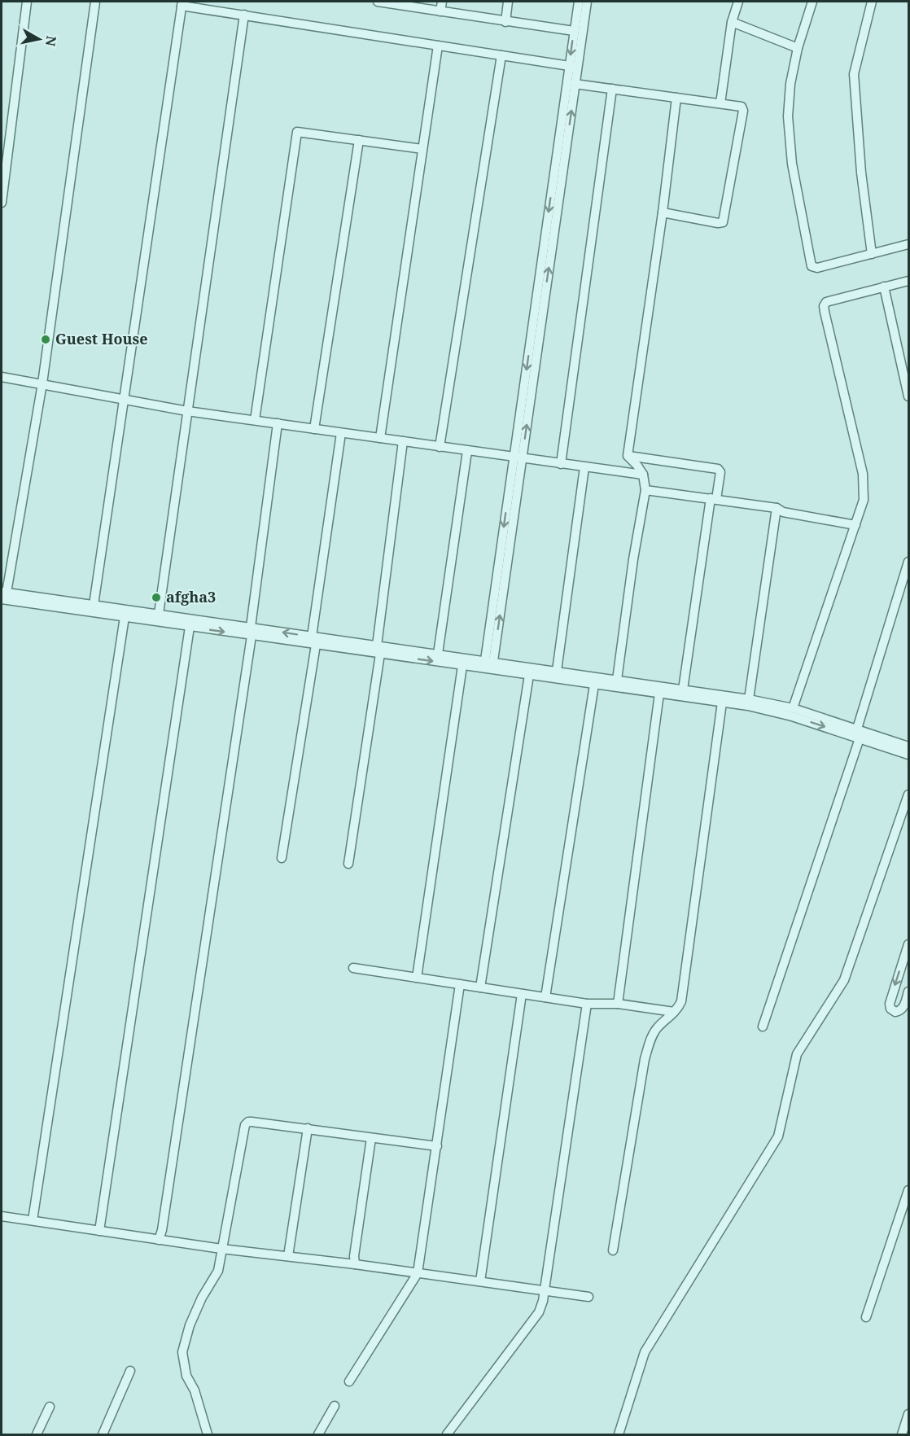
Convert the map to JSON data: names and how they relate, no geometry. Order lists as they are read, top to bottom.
{
  "places": ["Guest House", "afgha3"],
  "north": "right"
}
